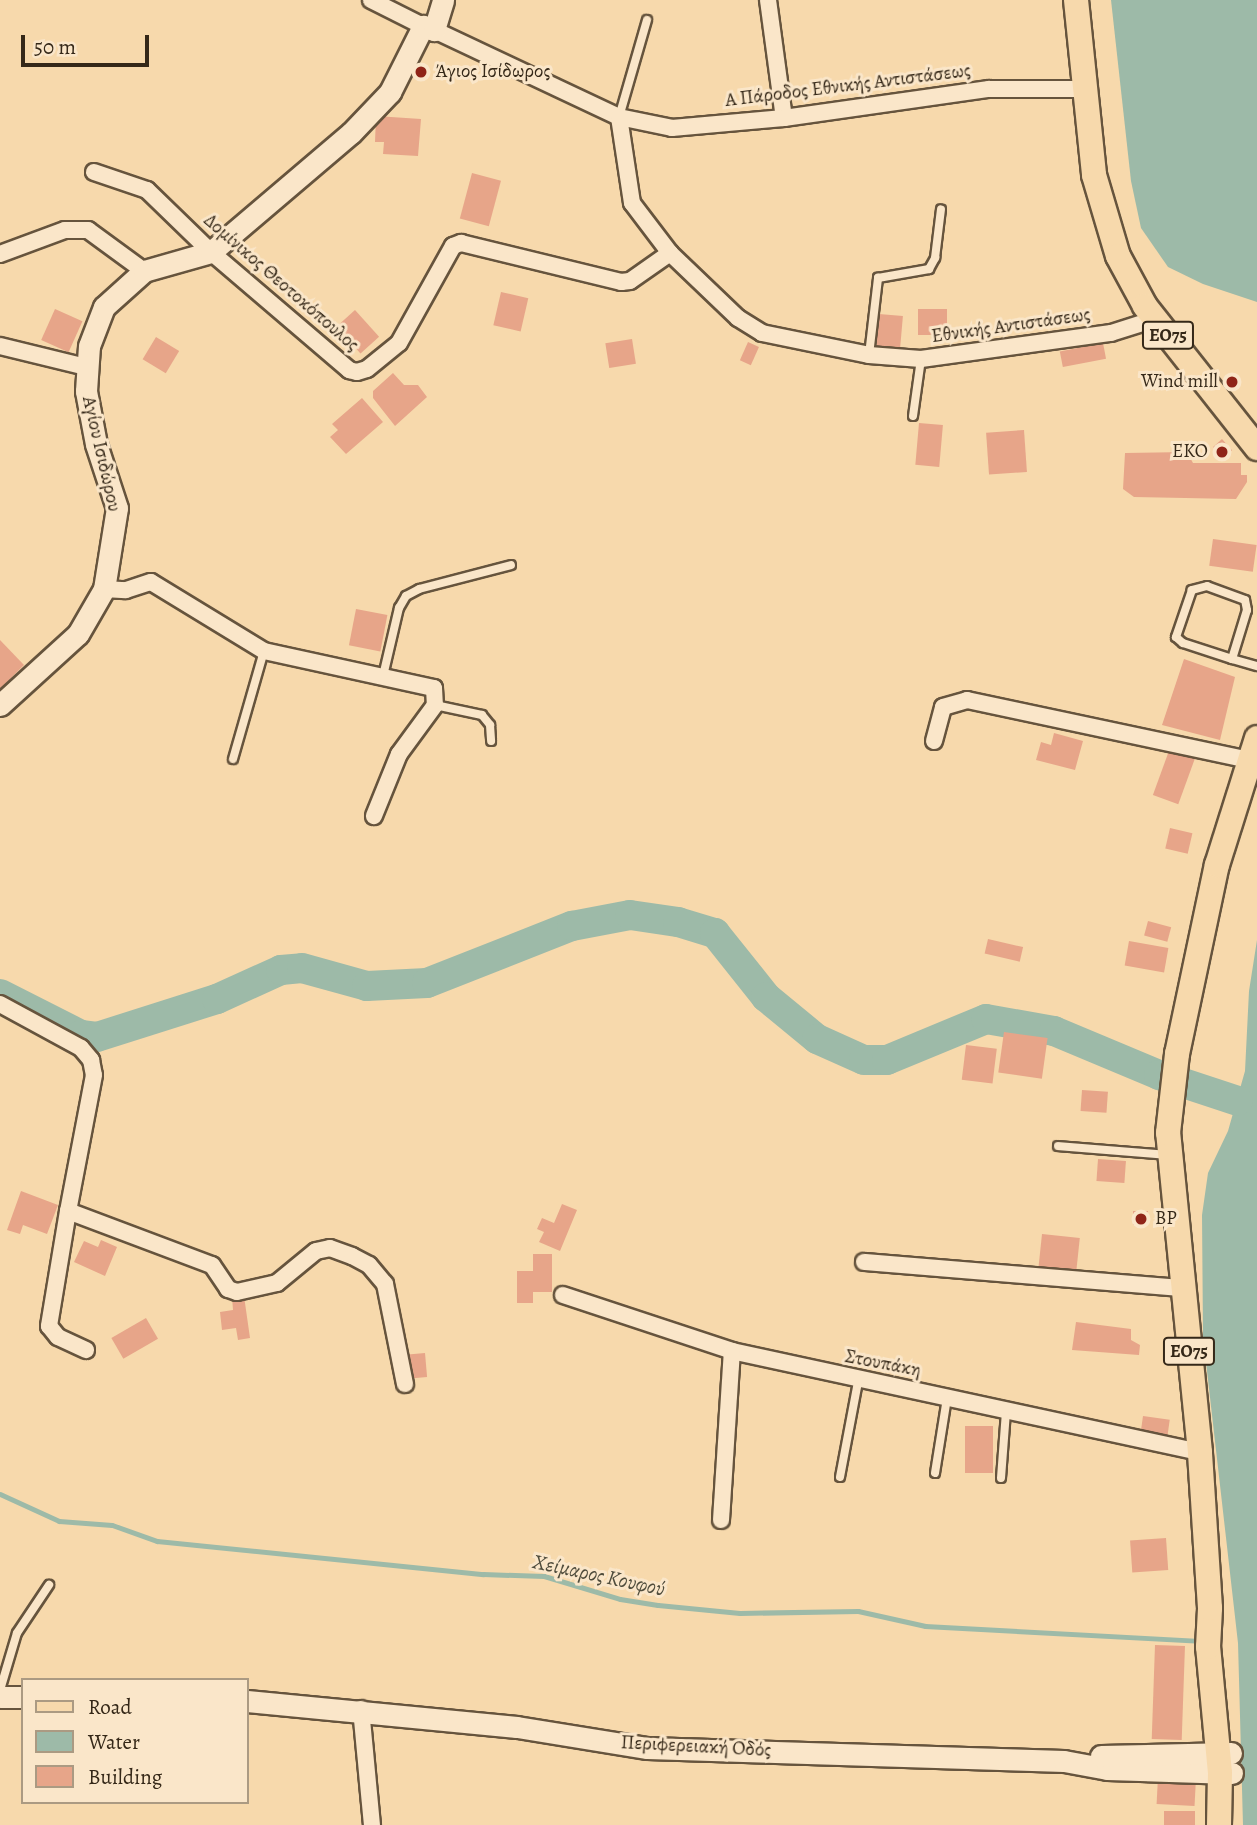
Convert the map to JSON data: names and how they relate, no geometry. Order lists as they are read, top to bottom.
{
  "streets": {
    "main road": ["ΕΟ75", "Αγίου Ισιδώρου", "Περιφερειακή Οδός"],
    "street": [
      "Α Πάροδος Εθνικής Αντιστάσεως",
      "Δομίνικος Θεοτοκόπουλος",
      "Εθνικής Αντιστάσεως",
      "Στουπάκη"
    ]
  },
  "crossings": [
    ["Α Πάροδος Εθνικής Αντιστάσεως", "Εθνικής Αντιστάσεως"],
    ["Α Πάροδος Εθνικής Αντιστάσεως", "ΕΟ75"],
    ["Δομίνικος Θεοτοκόπουλος", "Εθνικής Αντιστάσεως"],
    ["Δομίνικος Θεοτοκόπουλος", "Αγίου Ισιδώρου"],
    ["Εθνικής Αντιστάσεως", "ΕΟ75"],
    ["ΕΟ75", "Στουπάκη"],
    ["ΕΟ75", "Περιφερειακή Οδός"]
  ],
  "water": ["Χείμαρος Κουφού"],
  "places": [
    "Άγιος Ισίδωρος",
    "Wind mill",
    "EKO",
    "BP"
  ],
  "legend": ["Road", "Water", "Building"],
  "scale_bar": "50 m"
}
